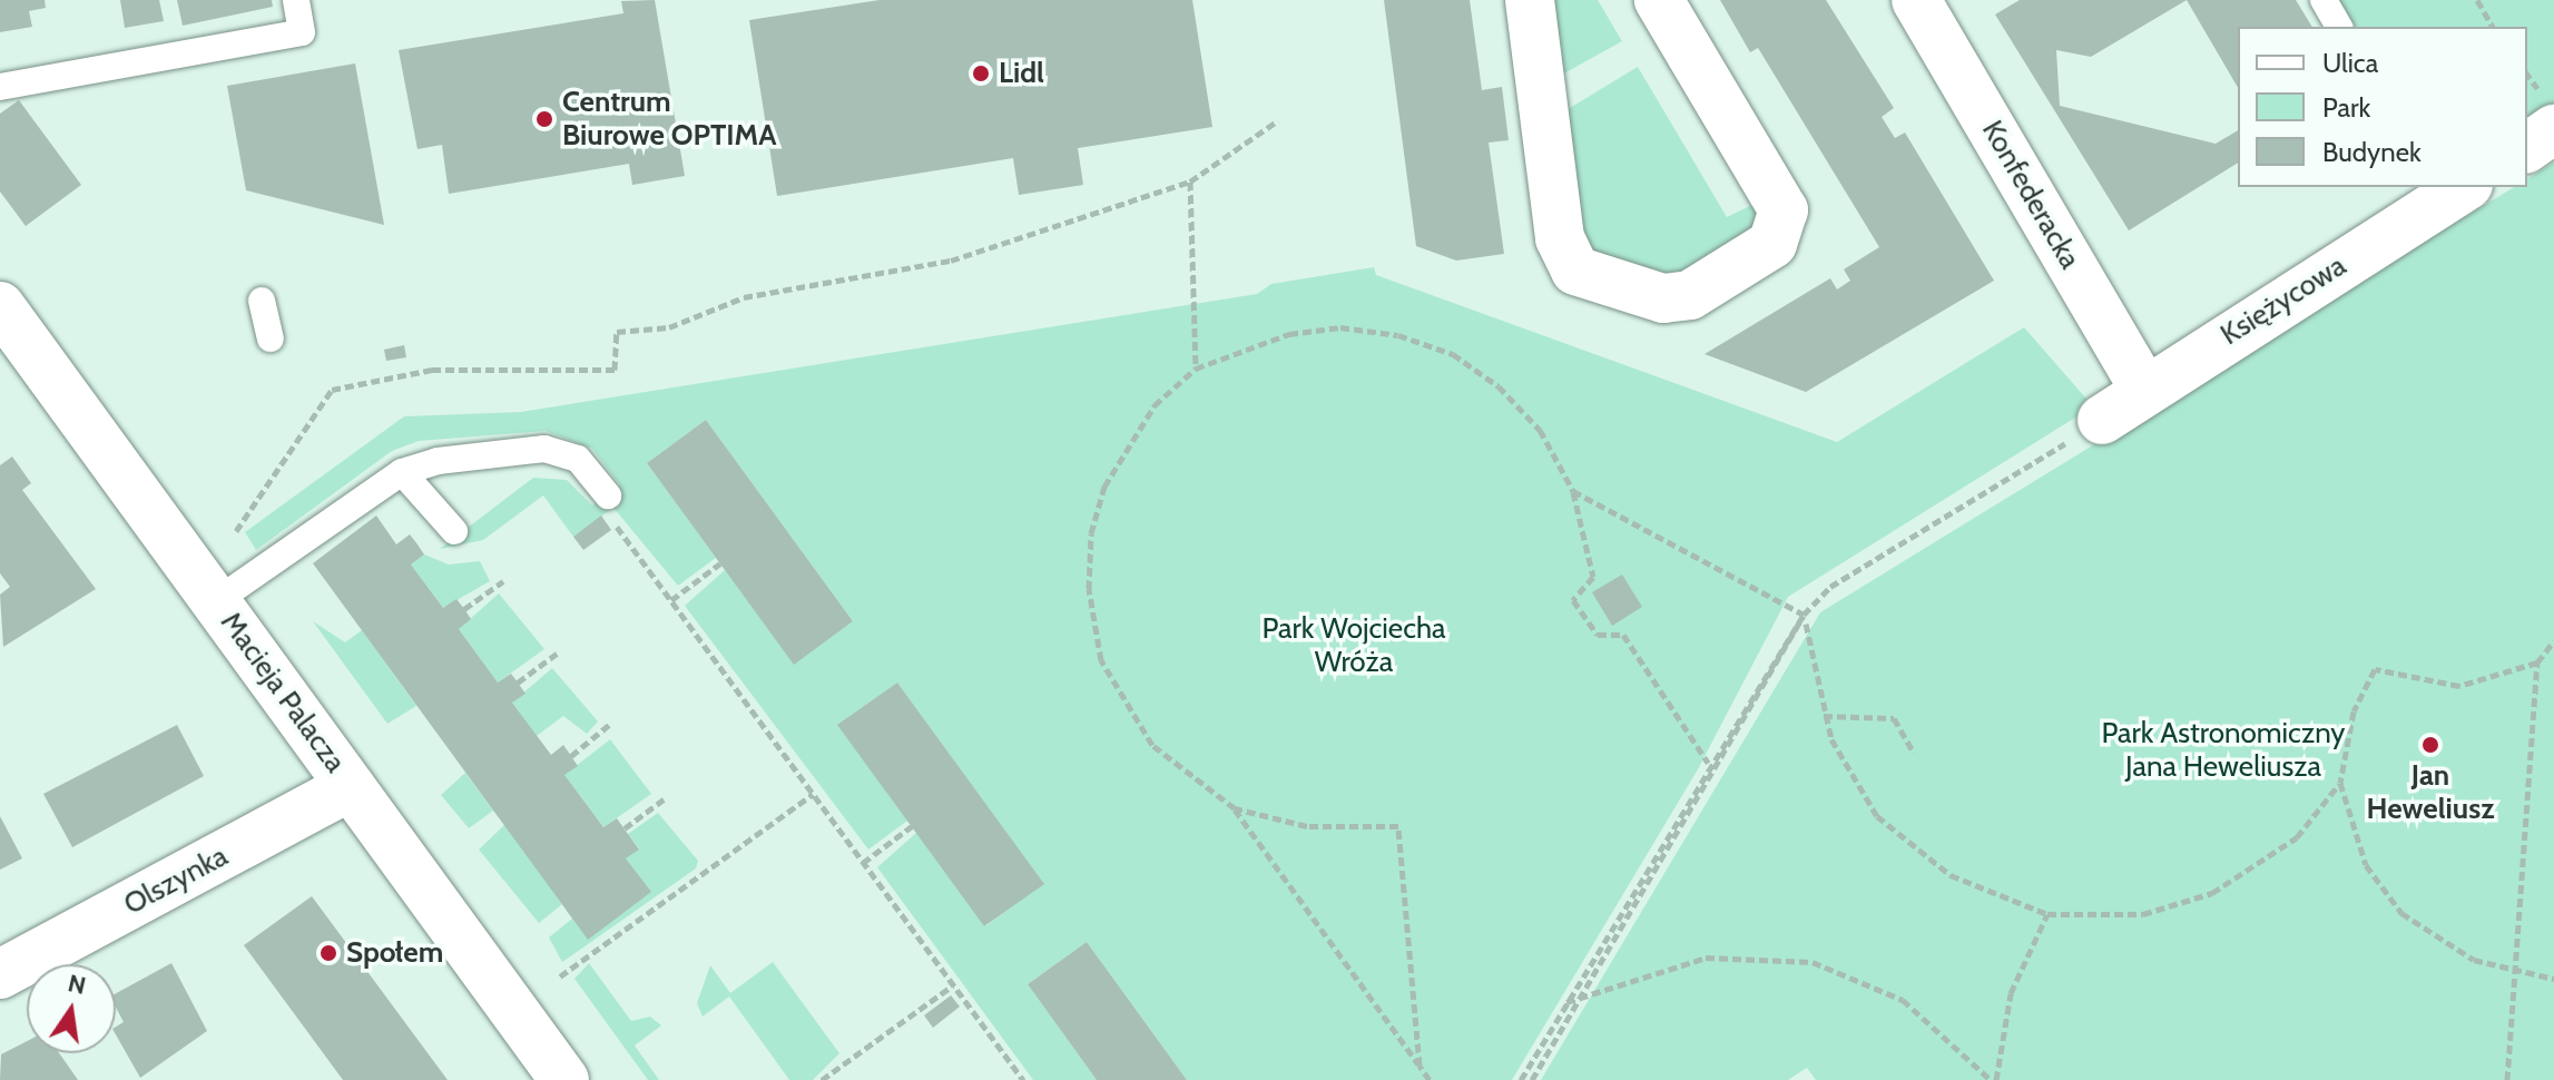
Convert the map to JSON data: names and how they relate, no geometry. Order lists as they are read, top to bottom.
{
  "streets": {
    "street": [
      "Konfederacka",
      "Księżycowa",
      "Macieja Palacza",
      "Olszynka"
    ]
  },
  "crossings": [
    ["Konfederacka", "Księżycowa"],
    ["Macieja Palacza", "Olszynka"]
  ],
  "parks": ["Park Wojciecha Wróża", "Park Astronomiczny Jana Heweliusza"],
  "places": [
    "Lidl",
    "Centrum Biurowe OPTIMA",
    "Jan Heweliusz",
    "Społem"
  ],
  "legend": ["Ulica", "Park", "Budynek"],
  "north": "top"
}
